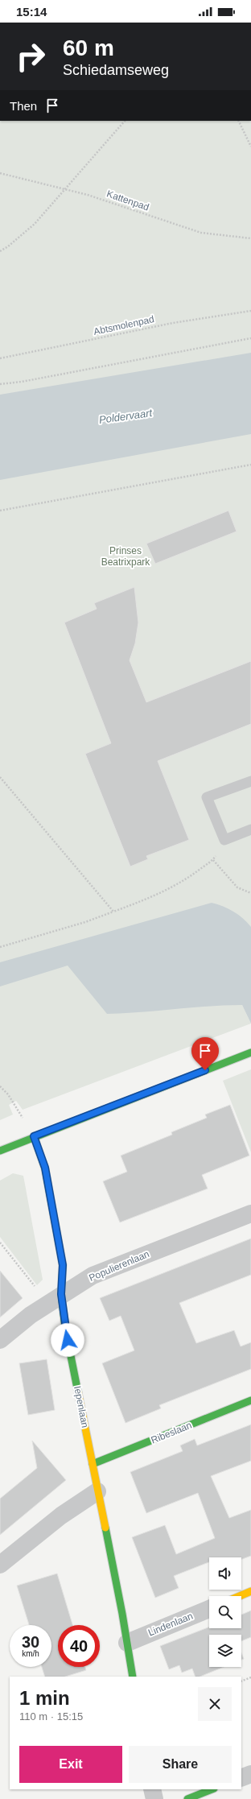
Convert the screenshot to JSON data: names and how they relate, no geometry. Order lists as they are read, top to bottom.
{
  "streets": {
    "street": [
      "Populierenlaan",
      "Iepenlaan",
      "Ribeslaan",
      "Lindenlaan"
    ],
    "path": ["Kattenpad", "Abtsmolenpad"]
  },
  "crossings": [
    ["Populierenlaan", "Iepenlaan"],
    ["Iepenlaan", "Ribeslaan"],
    ["Iepenlaan", "Lindenlaan"]
  ],
  "water": ["Poldervaart"],
  "parks": ["Prinses Beatrixpark"],
  "page": {
    "status": "15:14",
    "turn": ["60 m", "Schiedamseweg"],
    "then": "Then",
    "speed": "30 km/h",
    "limit": "40",
    "heading": ["1 min", "110 m · 15:15"],
    "buttons": ["Exit", "Share"]
  }
}
